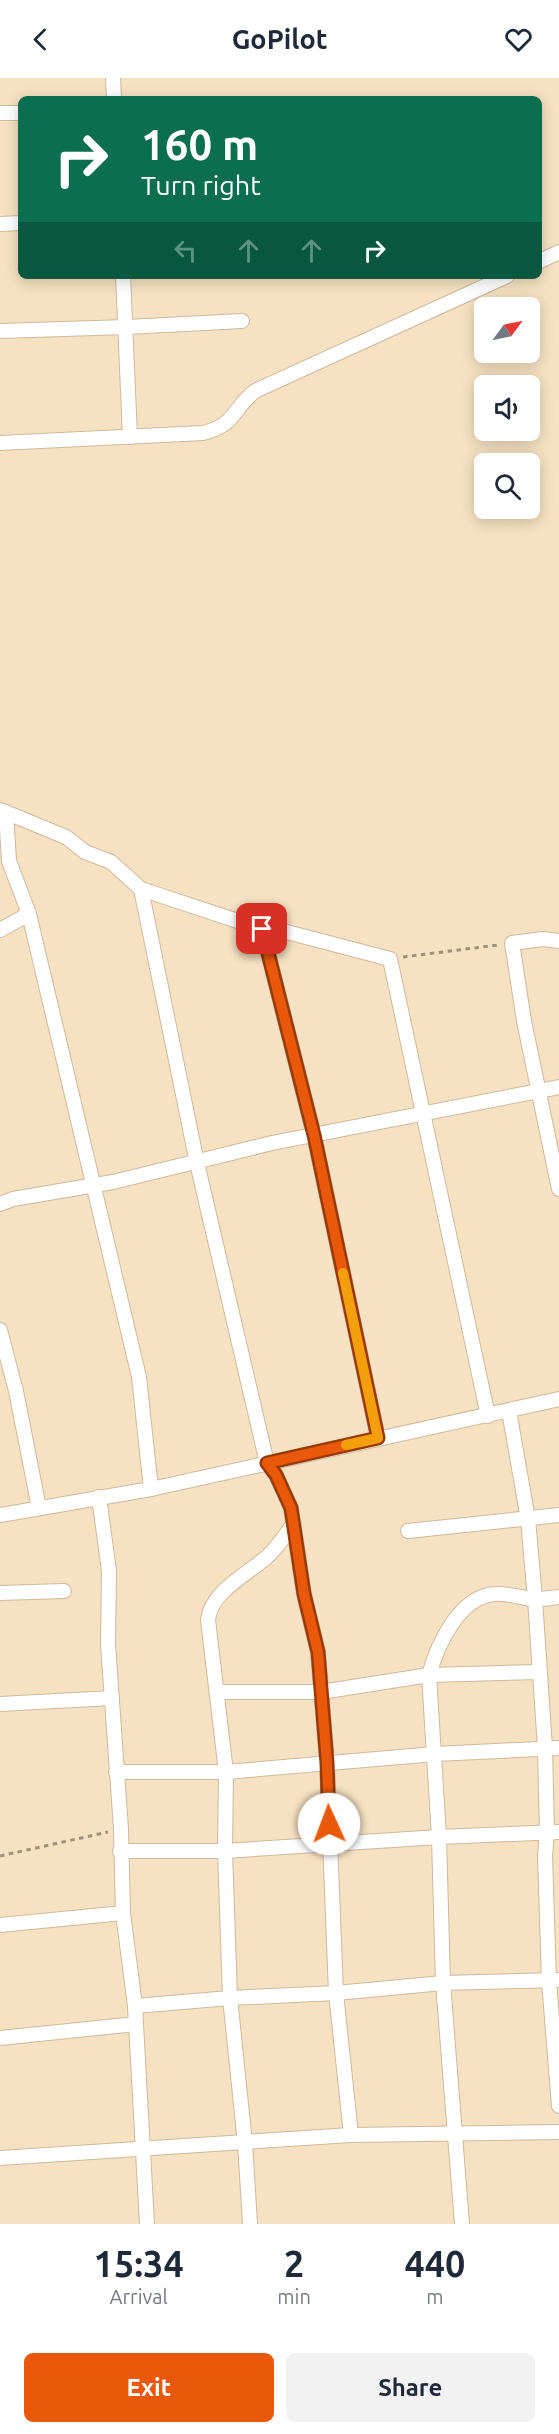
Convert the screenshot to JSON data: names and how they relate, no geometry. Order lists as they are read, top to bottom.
{
  "north": "top right",
  "page": {
    "header": "GoPilot",
    "turn": ["160 m", "Turn right"],
    "eta": [
      "15:34",
      "Arrival",
      "2",
      "min",
      "440",
      "m"
    ],
    "buttons": ["Exit", "Share"]
  }
}
